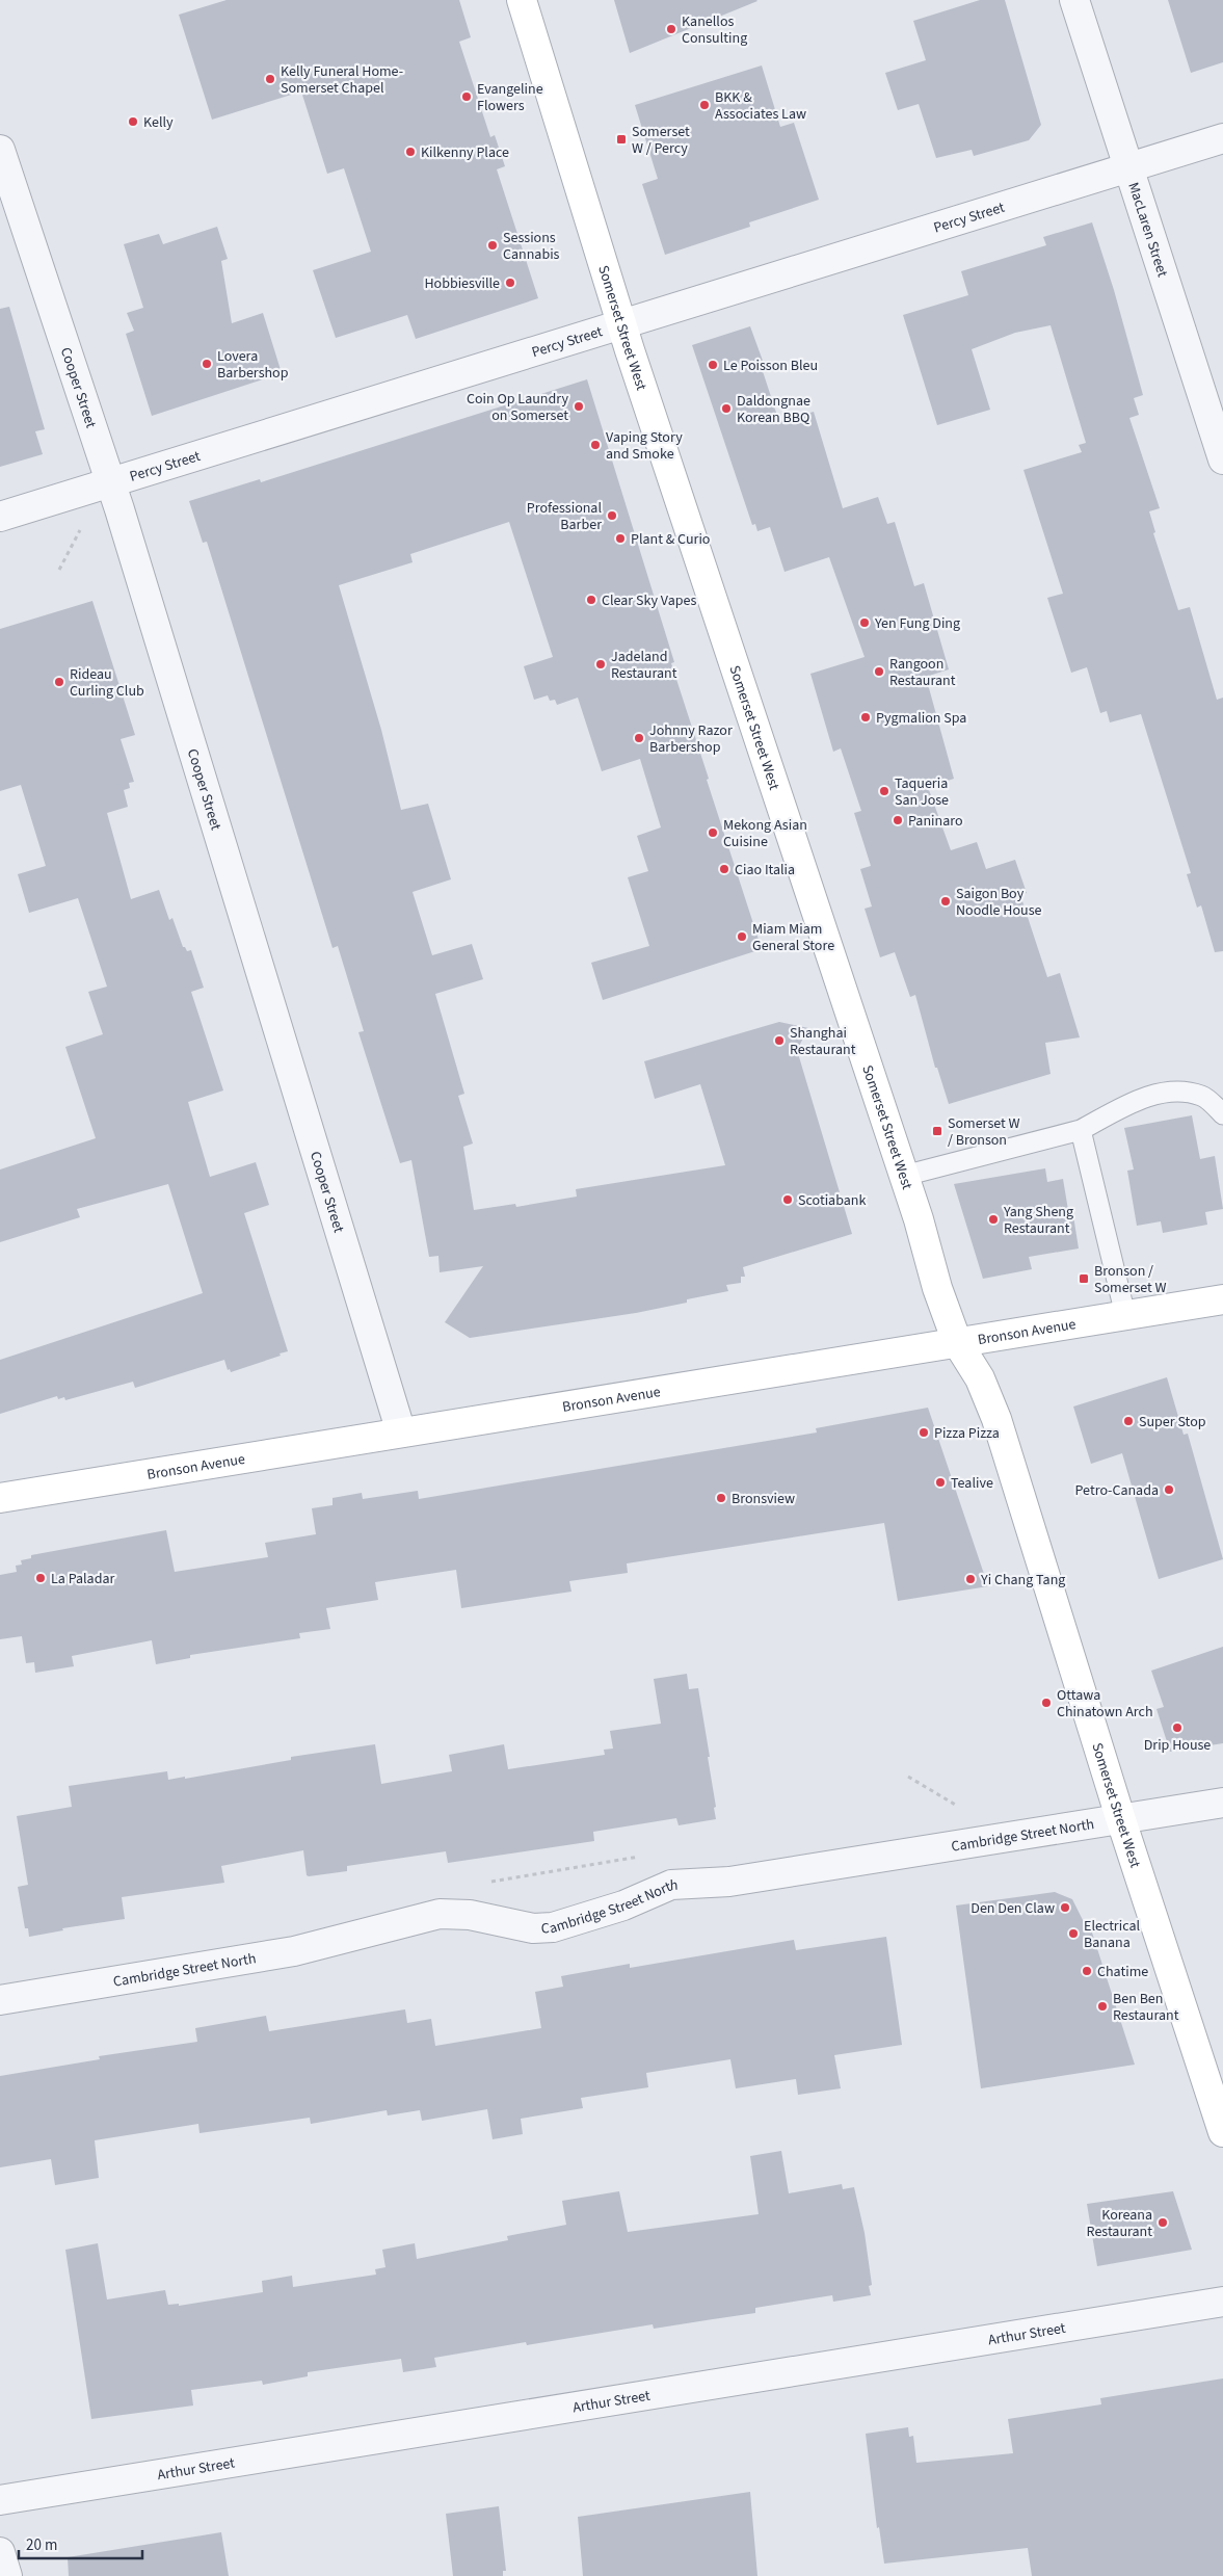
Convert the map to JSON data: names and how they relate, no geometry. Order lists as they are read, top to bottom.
{
  "streets": {
    "main road": ["Somerset Street West", "Bronson Avenue"],
    "street": [
      "Percy Street",
      "MacLaren Street",
      "Cooper Street",
      "Cambridge Street North",
      "Arthur Street"
    ]
  },
  "crossings": [
    ["Percy Street", "MacLaren Street"],
    ["Percy Street", "Somerset Street West"],
    ["Percy Street", "Cooper Street"],
    ["Somerset Street West", "Bronson Avenue"],
    ["Somerset Street West", "Cambridge Street North"],
    ["Cooper Street", "Bronson Avenue"]
  ],
  "places": {
    "other": [
      "Kanellos Consulting",
      "Kelly Funeral Home- Somerset Chapel",
      "Evangeline Flowers",
      "BKK & Associates Law",
      "Kelly",
      "Kilkenny Place",
      "Sessions Cannabis",
      "Hobbiesville",
      "Lovera Barbershop",
      "Le Poisson Bleu",
      "Coin Op Laundry on Somerset",
      "Daldongnae Korean BBQ",
      "Vaping Story and Smoke",
      "Professional Barber",
      "Plant & Curio",
      "Clear Sky Vapes",
      "Yen Fung Ding",
      "Jadeland Restaurant",
      "Rangoon Restaurant",
      "Rideau Curling Club",
      "Pygmalion Spa",
      "Johnny Razor Barbershop",
      "Taqueria San Jose",
      "Paninaro",
      "Mekong Asian Cuisine",
      "Ciao Italia",
      "Saigon Boy Noodle House",
      "Miam Miam General Store",
      "Shanghai Restaurant",
      "Scotiabank",
      "Yang Sheng Restaurant",
      "Super Stop",
      "Pizza Pizza",
      "Tealive",
      "Petro-Canada",
      "Bronsview",
      "La Paladar",
      "Yi Chang Tang",
      "Ottawa Chinatown Arch",
      "Drip House",
      "Den Den Claw",
      "Electrical Banana",
      "Chatime",
      "Ben Ben Restaurant",
      "Koreana Restaurant"
    ],
    "transit": ["Somerset W / Percy", "Somerset W / Bronson", "Bronson / Somerset W"]
  },
  "scale_bar": "20 m"
}
